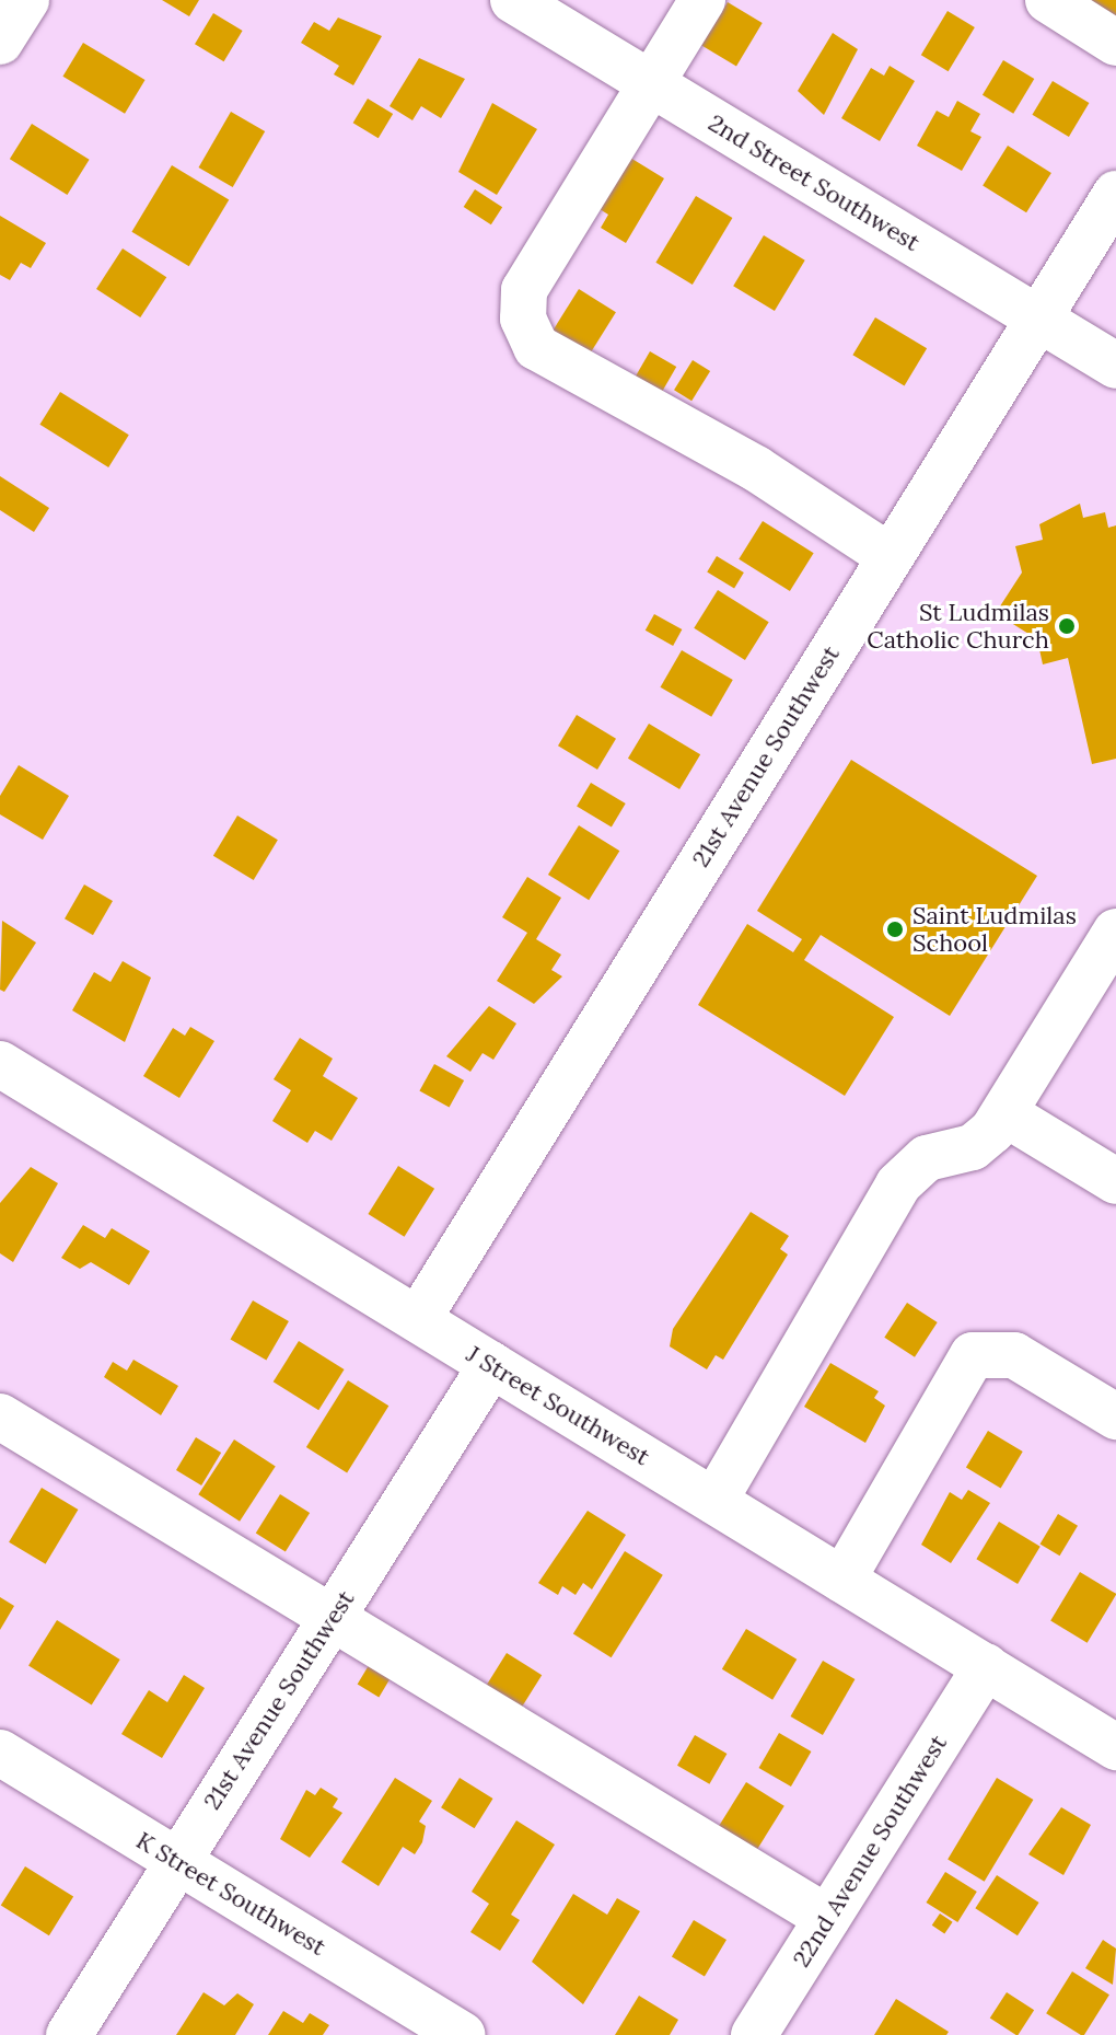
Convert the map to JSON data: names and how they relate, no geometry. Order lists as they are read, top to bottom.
{
  "streets": {
    "street": [
      "2nd Street Southwest",
      "21st Avenue Southwest",
      "J Street Southwest",
      "22nd Avenue Southwest",
      "K Street Southwest"
    ]
  },
  "crossings": [
    ["2nd Street Southwest", "21st Avenue Southwest"],
    ["21st Avenue Southwest", "J Street Southwest"],
    ["21st Avenue Southwest", "K Street Southwest"],
    ["J Street Southwest", "22nd Avenue Southwest"]
  ],
  "places": ["St Ludmilas Catholic Church", "Saint Ludmilas School"]
}
